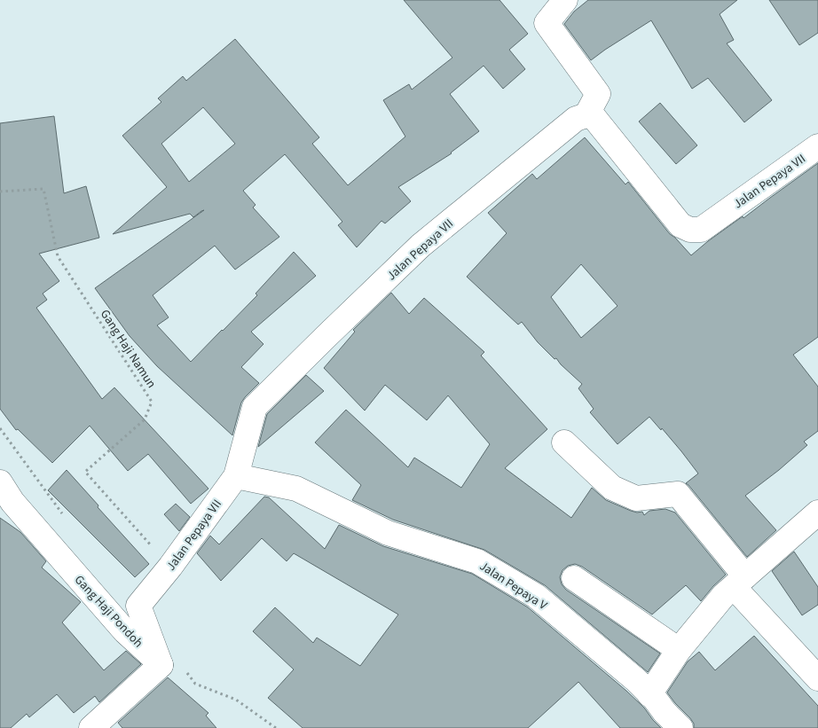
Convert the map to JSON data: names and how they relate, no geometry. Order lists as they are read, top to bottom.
{
  "streets": {
    "street": ["Jalan Pepaya VII", "Jalan Pepaya V", "Gang Haji Pondoh"],
    "path": ["Gang Haji Namun"]
  },
  "crossings": [
    ["Jalan Pepaya VII", "Gang Haji Namun"],
    ["Jalan Pepaya VII", "Jalan Pepaya V"],
    ["Jalan Pepaya VII", "Gang Haji Pondoh"]
  ]
}
